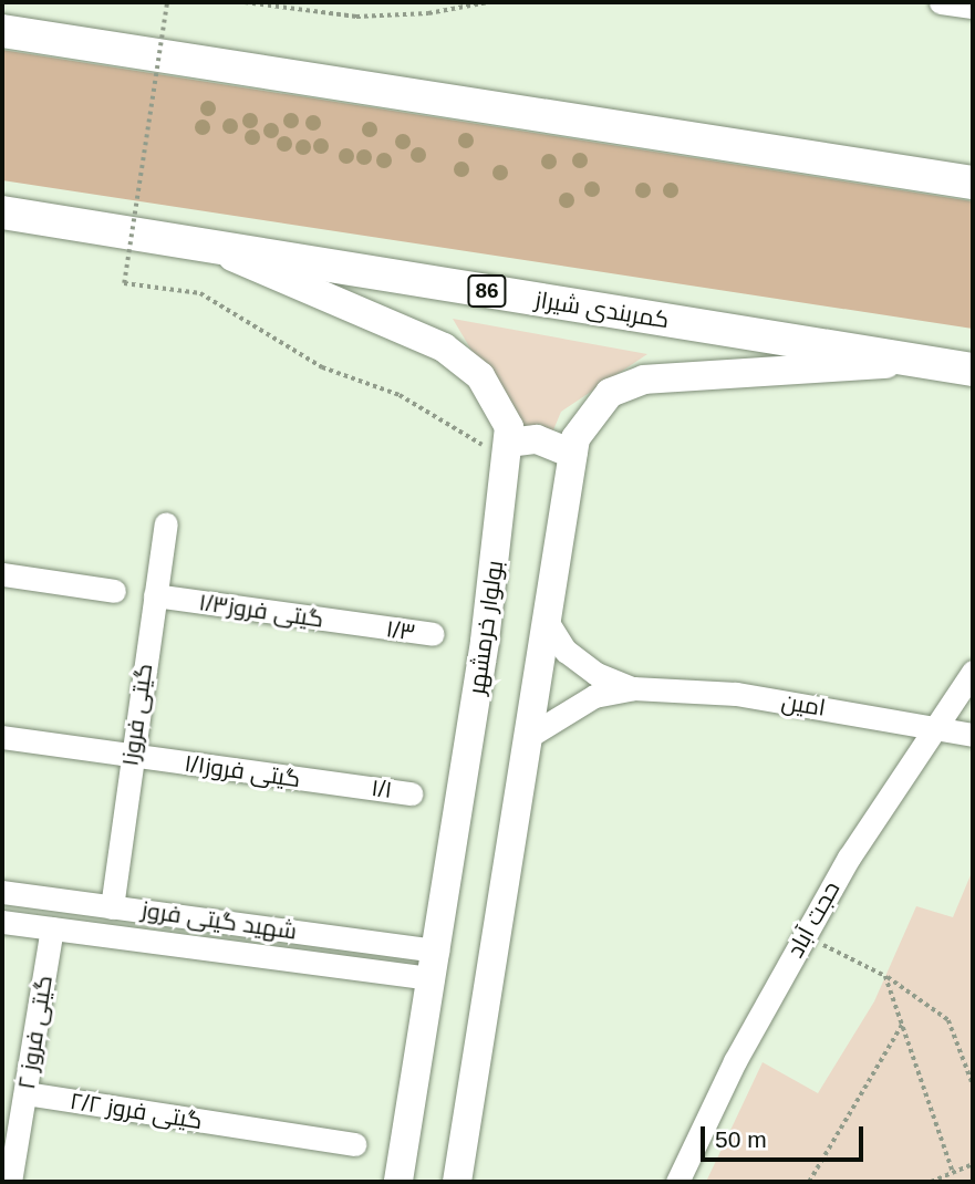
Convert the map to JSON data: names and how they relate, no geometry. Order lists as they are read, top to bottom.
{
  "streets": {
    "highway": ["86", "کمربندی شیراز"],
    "main road": ["بولوار خرمشهر"],
    "street": [
      "۱/۳گیتی فروز",
      "۱/۳",
      "امین",
      "۱گیتی فروز",
      "۱/۱گیتی فروز",
      "۱/۱",
      "حجت آباد",
      "شهید گیتی فروز",
      "گیتی فروز ۲",
      "گیتی فروز ۲/۲"
    ]
  },
  "crossings": [
    ["کمربندی شیراز", "بولوار خرمشهر"],
    ["۱/۳گیتی فروز", "۱/۳"],
    ["۱/۳گیتی فروز", "۱گیتی فروز"],
    ["بولوار خرمشهر", "شهید گیتی فروز"],
    ["امین", "حجت آباد"],
    ["۱گیتی فروز", "۱/۱گیتی فروز"],
    ["۱گیتی فروز", "شهید گیتی فروز"],
    ["۱/۱گیتی فروز", "۱/۱"],
    ["شهید گیتی فروز", "گیتی فروز ۲"],
    ["گیتی فروز ۲", "گیتی فروز ۲/۲"]
  ],
  "scale_bar": "50 m"
}
